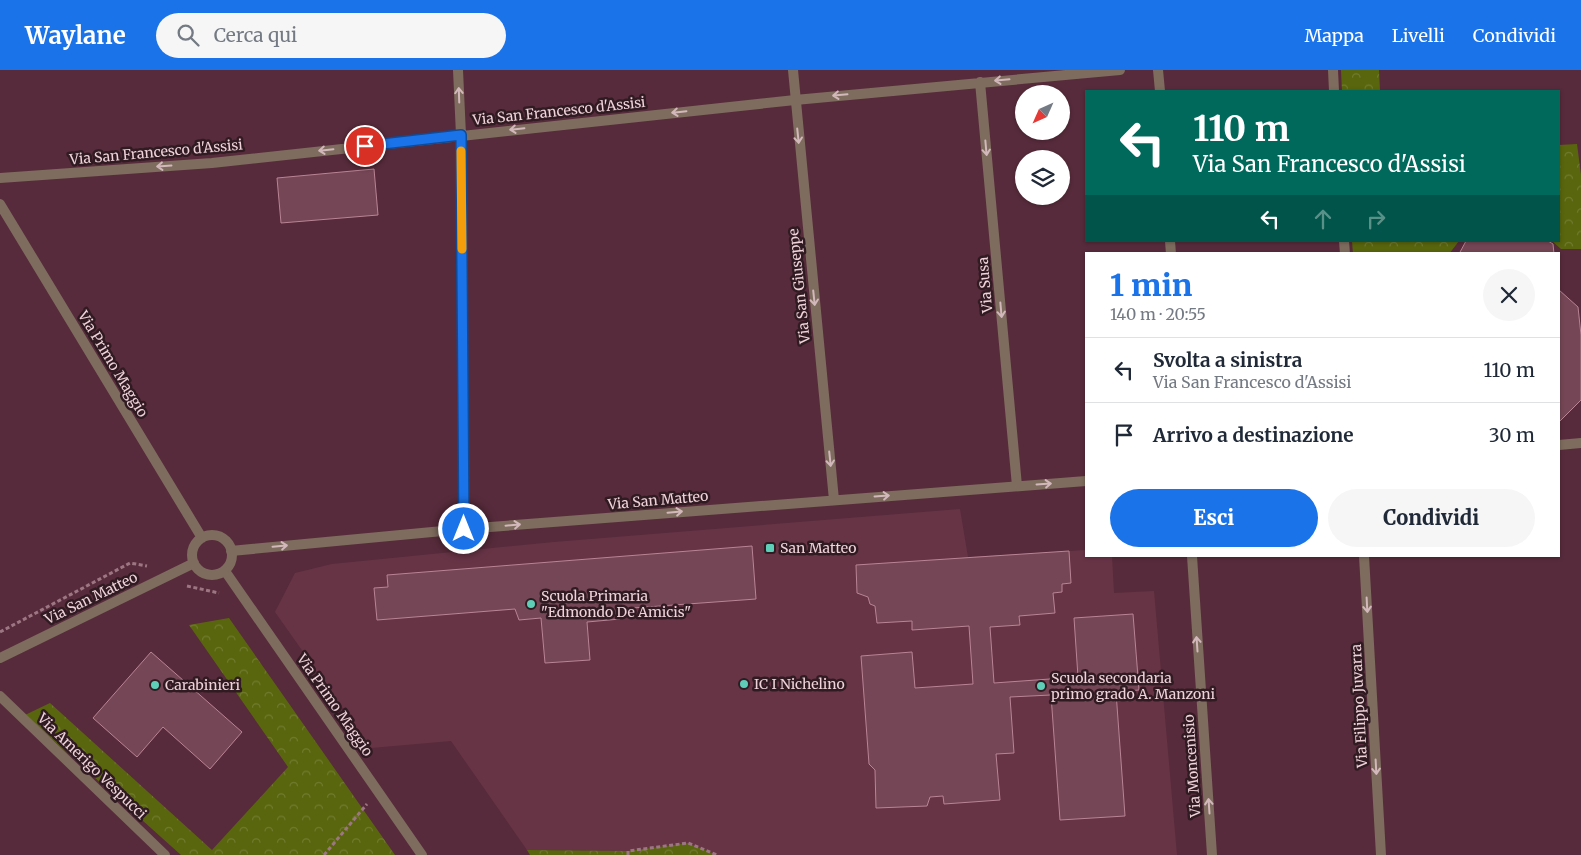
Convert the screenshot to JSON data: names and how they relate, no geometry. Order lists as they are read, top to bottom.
{
  "streets": {
    "street": [
      "Via San Francesco d'Assisi",
      "Via Susa",
      "Via San Giuseppe",
      "Via Primo Maggio",
      "Via San Matteo",
      "Via Filippo Juvarra",
      "Via Amerigo Vespucci",
      "Via Moncenisio"
    ]
  },
  "crossings": [
    ["Via San Francesco d'Assisi", "Via Susa"],
    ["Via San Francesco d'Assisi", "Via San Giuseppe"],
    ["Via Susa", "Via San Matteo"],
    ["Via San Giuseppe", "Via San Matteo"],
    ["Via Primo Maggio", "Via San Matteo"]
  ],
  "one_way": [
    "Via San Francesco d'Assisi",
    "Via Susa",
    "Via San Giuseppe",
    "Via San Matteo",
    "Via Filippo Juvarra",
    "Via Moncenisio"
  ],
  "places": {
    "transit": ["San Matteo"],
    "other": [
      "Scuola Primaria \"Edmondo De Amicis\"",
      "IC I Nichelino",
      "Carabinieri",
      "Scuola secondaria primo grado A. Manzoni"
    ]
  },
  "north": "bottom left",
  "page": {
    "header": "Waylane",
    "search": "Cerca qui",
    "nav": ["Mappa", "Livelli", "Condividi"],
    "turn": ["110 m", "Via San Francesco d'Assisi"],
    "heading": ["1 min", "140 m · 20:55"],
    "list": [
      {
        "name": "Svolta a sinistra",
        "note": "Via San Francesco d'Assisi",
        "value": "110 m"
      },
      {
        "name": "Arrivo a destinazione",
        "value": "30 m"
      }
    ],
    "buttons": ["Esci", "Condividi"]
  }
}
